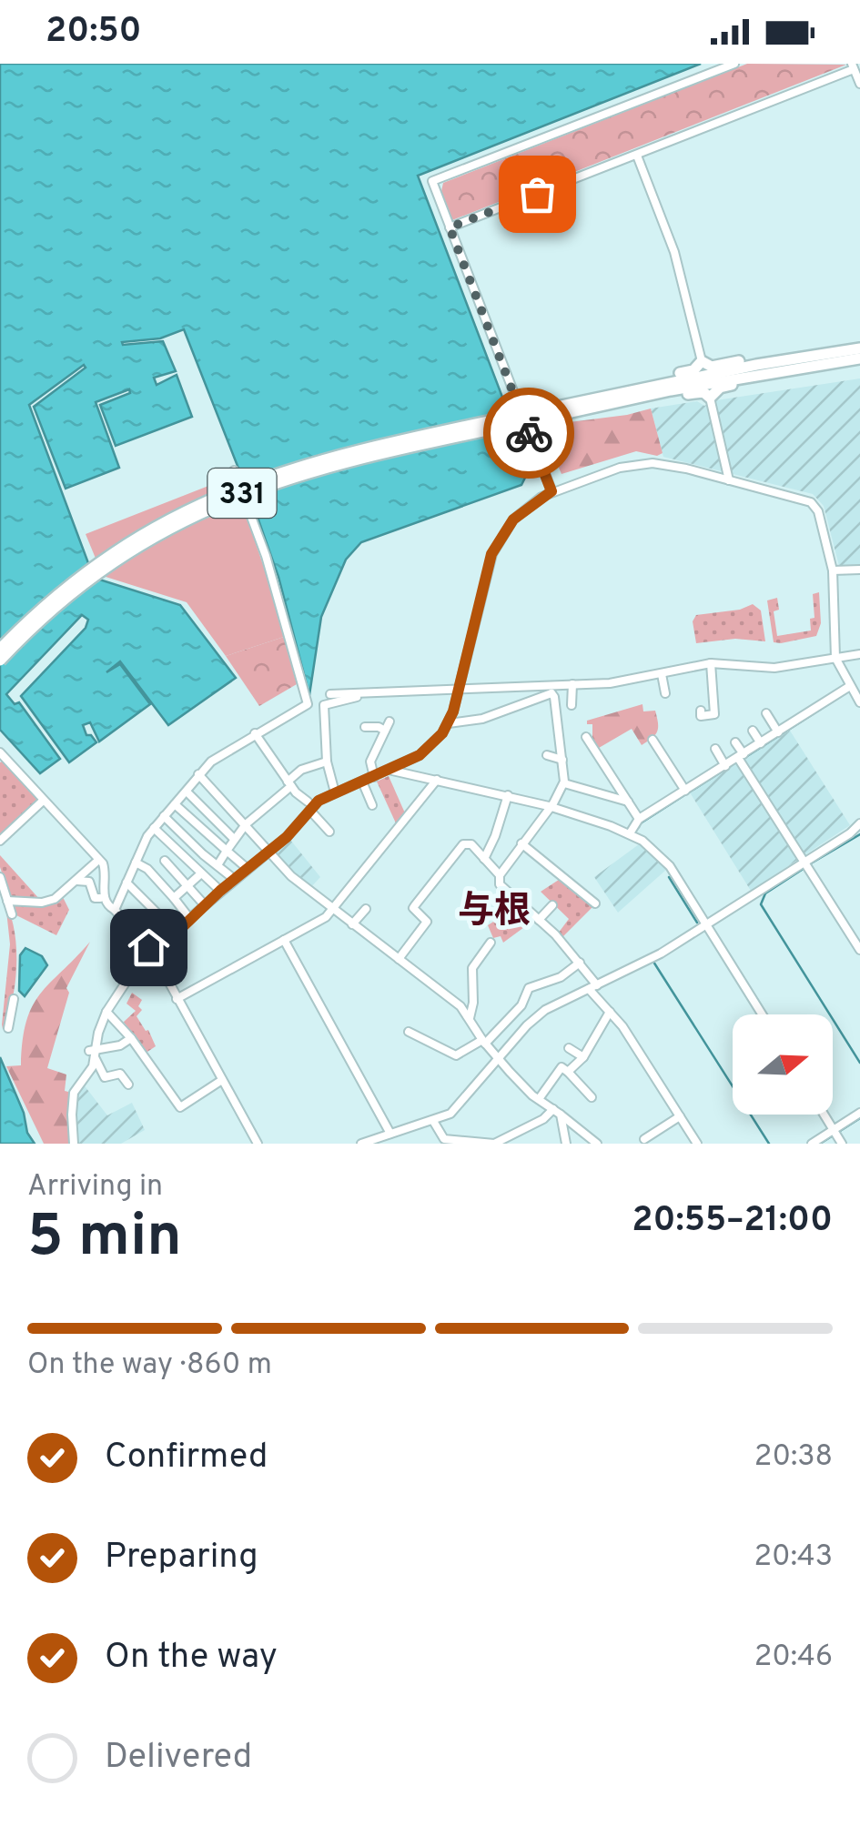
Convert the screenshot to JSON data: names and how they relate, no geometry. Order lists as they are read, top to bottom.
{
  "streets": {
    "highway": ["331"]
  },
  "districts": ["与根"],
  "north": "right",
  "page": {
    "status": "20:50",
    "heading": ["5 min", "Arriving in", "20:55–21:00"],
    "bar": "On the way · 860 m",
    "list": [
      ["Confirmed", "20:38"],
      ["Preparing", "20:43"],
      ["On the way", "20:46"],
      "Delivered"
    ]
  }
}
